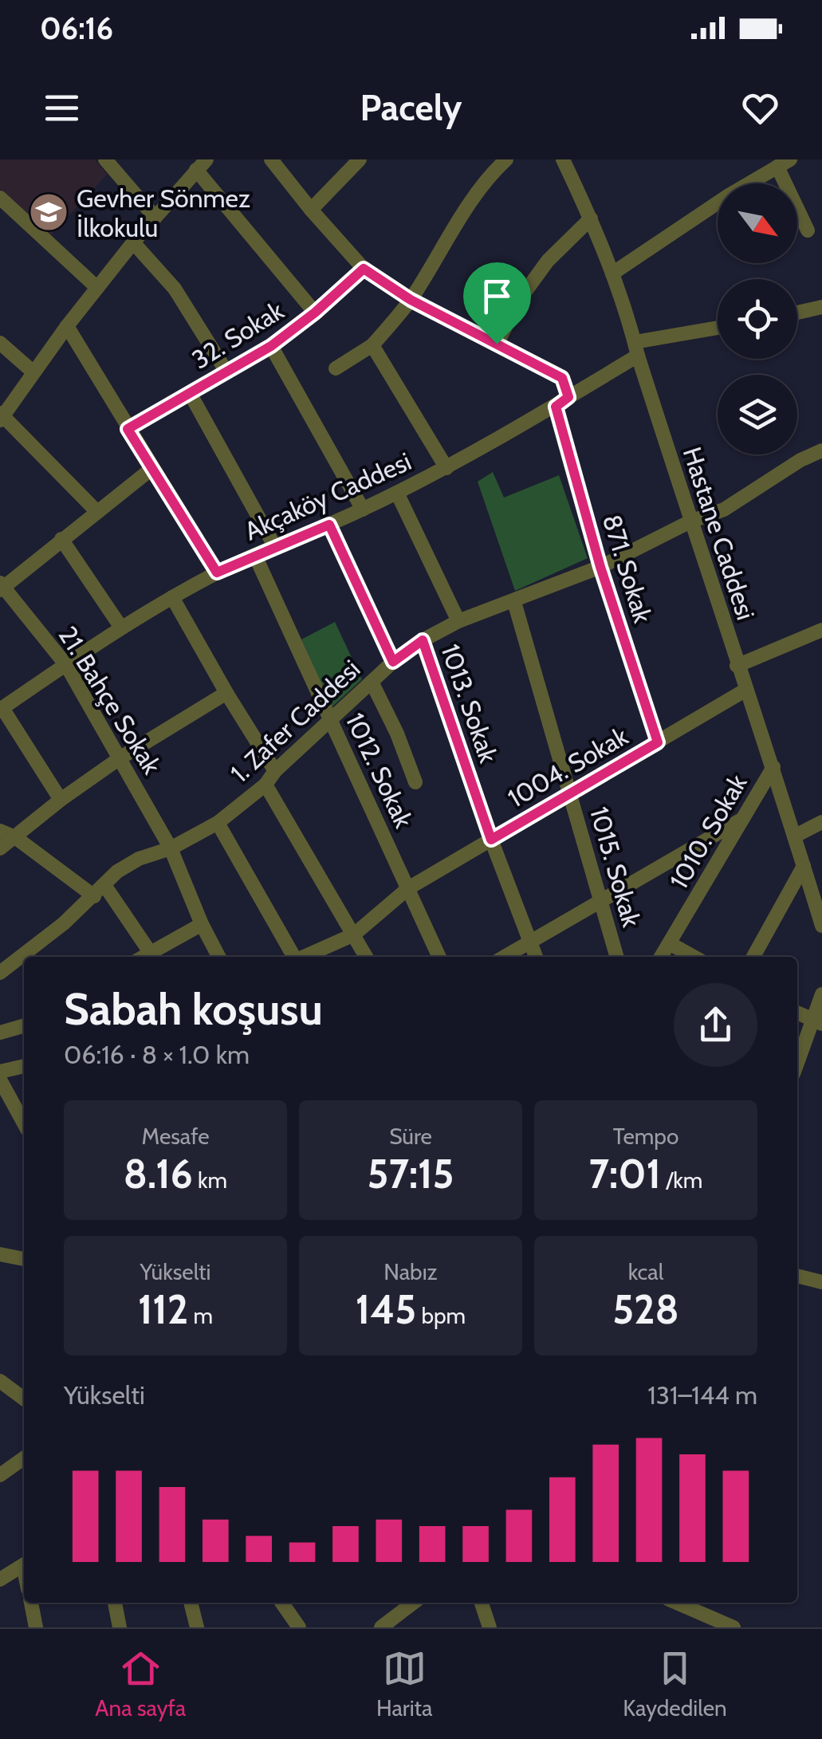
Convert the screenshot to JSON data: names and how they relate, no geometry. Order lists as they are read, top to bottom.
{
  "streets": {
    "street": [
      "32. Sokak",
      "Akçaköy Caddesi",
      "Hastane Caddesi",
      "871. Sokak",
      "21. Bahçe Sokak",
      "1013. Sokak",
      "1. Zafer Caddesi",
      "1004. Sokak",
      "1012. Sokak",
      "1010. Sokak",
      "1015. Sokak"
    ]
  },
  "crossings": [
    ["Akçaköy Caddesi", "Hastane Caddesi"],
    ["Akçaköy Caddesi", "871. Sokak"],
    ["Akçaköy Caddesi", "21. Bahçe Sokak"],
    ["Akçaköy Caddesi", "1012. Sokak"],
    ["Hastane Caddesi", "1. Zafer Caddesi"],
    ["Hastane Caddesi", "1004. Sokak"],
    ["Hastane Caddesi", "1010. Sokak"],
    ["871. Sokak", "1. Zafer Caddesi"],
    ["871. Sokak", "1004. Sokak"],
    ["21. Bahçe Sokak", "1. Zafer Caddesi"],
    ["1013. Sokak", "1. Zafer Caddesi"],
    ["1013. Sokak", "1004. Sokak"],
    ["1. Zafer Caddesi", "1012. Sokak"],
    ["1. Zafer Caddesi", "1015. Sokak"],
    ["1004. Sokak", "1012. Sokak"],
    ["1004. Sokak", "1015. Sokak"]
  ],
  "places": {
    "school or university": ["Gevher Sönmez İlkokulu"]
  },
  "north": "bottom right",
  "page": {
    "status": "06:16",
    "header": "Pacely",
    "heading": ["Sabah koşusu", "06:16 · 8 × 1.0 km"],
    "stats": [
      ["Mesafe", "8.16 km"],
      ["Süre", "57:15"],
      ["Tempo", "7:01 /km"],
      ["Yükselti", "112 m"],
      ["Nabız", "145 bpm"],
      ["kcal", "528"]
    ],
    "chart": ["Yükselti", "131–144 m"],
    "tabs": ["Ana sayfa", "Harita", "Kaydedilen"]
  }
}
